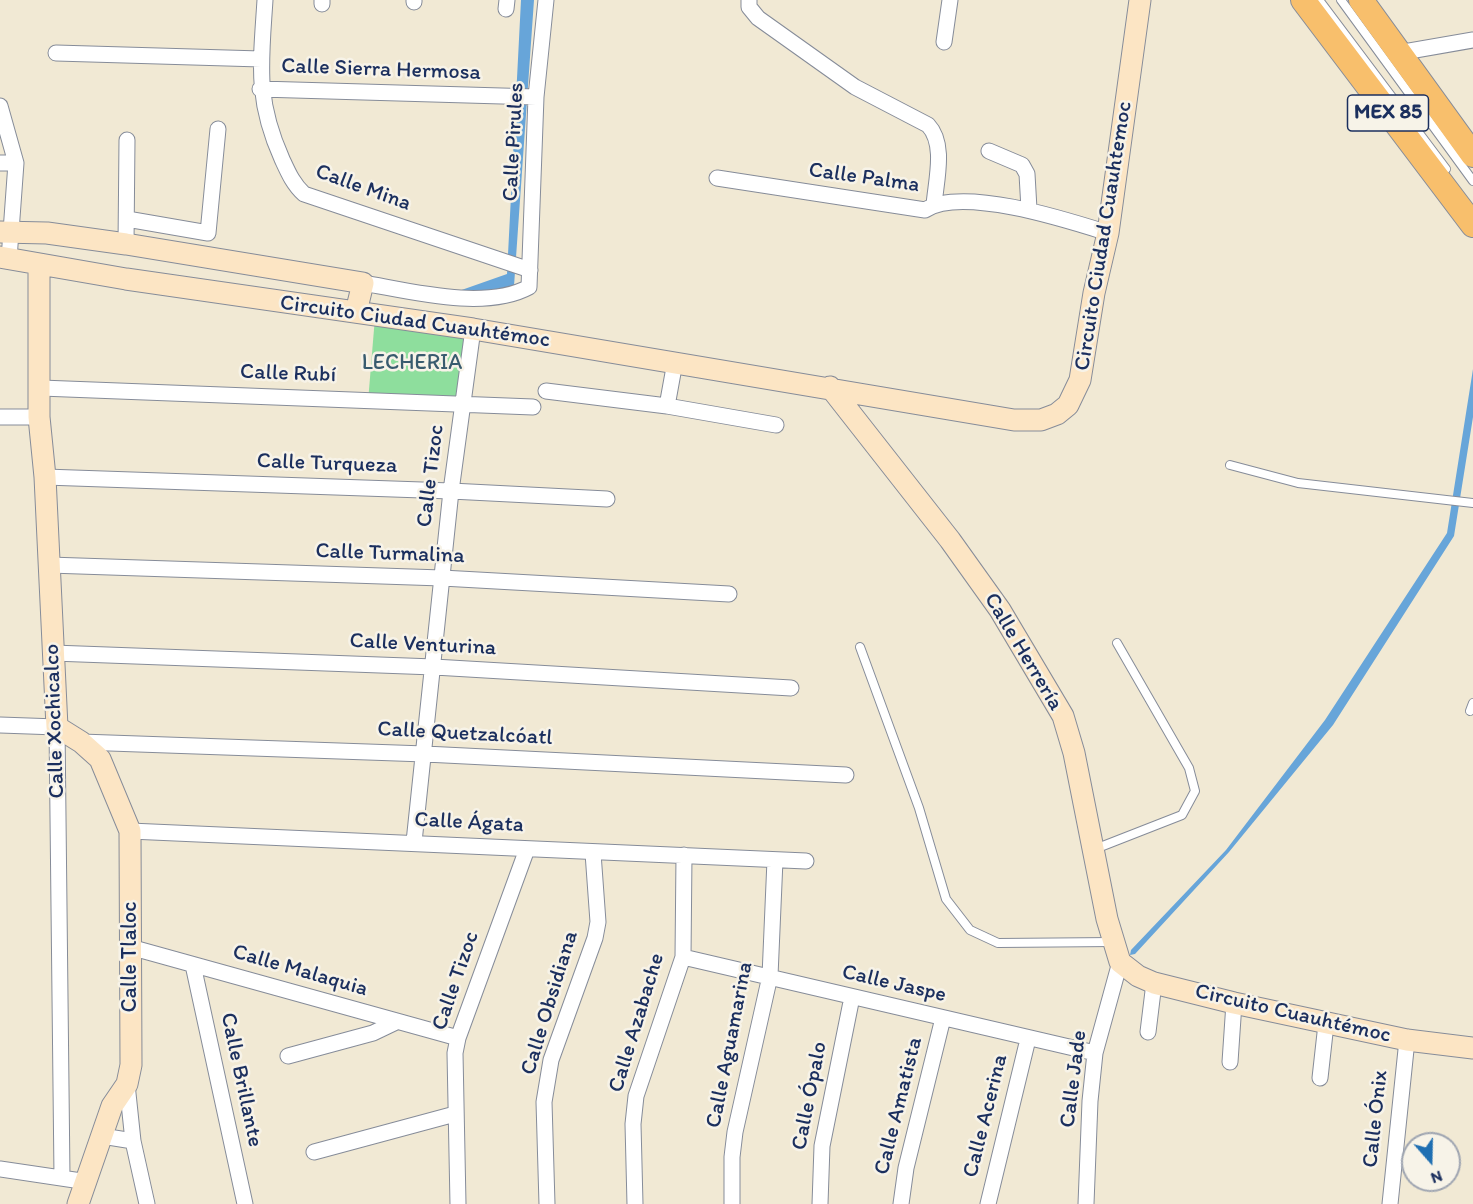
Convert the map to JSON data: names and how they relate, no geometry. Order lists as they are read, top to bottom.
{
  "streets": {
    "main road": [
      "MEX 85",
      "Circuito Ciudad Cuauhtemoc",
      "Circuito Ciudad Cuauhtémoc",
      "Calle Herrería",
      "Calle Xochicalco",
      "Calle Tlaloc",
      "Circuito Cuauhtémoc"
    ],
    "street": [
      "Calle Sierra Hermosa",
      "Calle Pirules",
      "Calle Palma",
      "Calle Mina",
      "Calle Rubí",
      "Calle Turqueza",
      "Calle Tizoc",
      "Calle Turmalina",
      "Calle Venturina",
      "Calle Quetzalcóatl",
      "Calle Ágata",
      "Calle Malaquia",
      "Calle Jaspe",
      "Calle Obsidiana",
      "Calle Azabache",
      "Calle Aguamarina",
      "Calle Jade",
      "Calle Brillante",
      "Calle Ópalo",
      "Calle Amatista",
      "Calle Acerina",
      "Calle Ónix"
    ]
  },
  "crossings": [
    ["Calle Sierra Hermosa", "Calle Pirules"],
    ["Calle Sierra Hermosa", "Calle Mina"],
    ["Calle Pirules", "Calle Mina"],
    ["Calle Palma", "Circuito Ciudad Cuauhtemoc"],
    ["Circuito Ciudad Cuauhtemoc", "Circuito Ciudad Cuauhtémoc"],
    ["Circuito Ciudad Cuauhtemoc", "Calle Herrería"],
    ["Circuito Ciudad Cuauhtémoc", "Calle Tizoc"],
    ["Circuito Ciudad Cuauhtémoc", "Calle Herrería"],
    ["Circuito Ciudad Cuauhtémoc", "Calle Xochicalco"],
    ["Calle Rubí", "Calle Tizoc"],
    ["Calle Rubí", "Calle Xochicalco"],
    ["Calle Turqueza", "Calle Tizoc"],
    ["Calle Turqueza", "Calle Xochicalco"],
    ["Calle Tizoc", "Calle Turmalina"],
    ["Calle Tizoc", "Calle Venturina"],
    ["Calle Tizoc", "Calle Quetzalcóatl"],
    ["Calle Tizoc", "Calle Ágata"],
    ["Calle Tizoc", "Calle Malaquia"],
    ["Calle Turmalina", "Calle Xochicalco"],
    ["Calle Venturina", "Calle Xochicalco"],
    ["Calle Herrería", "Circuito Cuauhtémoc"],
    ["Calle Herrería", "Calle Jade"],
    ["Calle Xochicalco", "Calle Tlaloc"],
    ["Calle Quetzalcóatl", "Calle Tlaloc"],
    ["Calle Ágata", "Calle Tlaloc"],
    ["Calle Ágata", "Calle Obsidiana"],
    ["Calle Ágata", "Calle Azabache"],
    ["Calle Ágata", "Calle Aguamarina"],
    ["Calle Tlaloc", "Calle Malaquia"],
    ["Calle Malaquia", "Calle Brillante"],
    ["Calle Jaspe", "Calle Azabache"],
    ["Calle Jaspe", "Calle Aguamarina"],
    ["Calle Jaspe", "Calle Jade"],
    ["Calle Jaspe", "Calle Ópalo"],
    ["Calle Jaspe", "Calle Amatista"],
    ["Calle Jaspe", "Calle Acerina"],
    ["Circuito Cuauhtémoc", "Calle Jade"],
    ["Circuito Cuauhtémoc", "Calle Ónix"]
  ],
  "parks": ["LECHERIA"],
  "north": "bottom"
}
